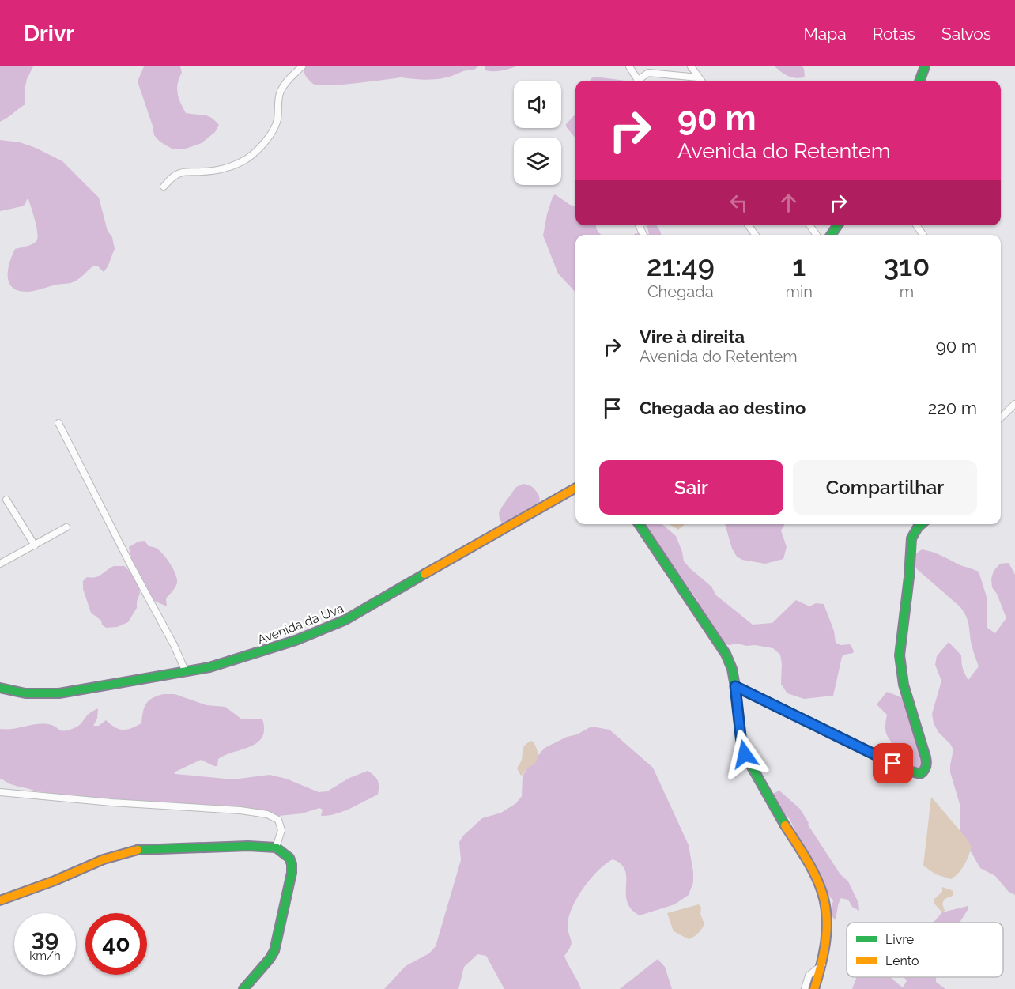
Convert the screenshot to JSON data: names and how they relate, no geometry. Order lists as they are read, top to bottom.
{
  "streets": {
    "street": ["Avenida da Uva"]
  },
  "legend": ["Livre", "Lento"],
  "page": {
    "header": "Drivr",
    "nav": ["Mapa", "Rotas", "Salvos"],
    "turn": ["90 m", "Avenida do Retentem"],
    "eta": [
      "21:49",
      "Chegada",
      "1",
      "min",
      "310",
      "m"
    ],
    "list": [
      {
        "name": "Vire à direita",
        "note": "Avenida do Retentem",
        "value": "90 m"
      },
      {
        "name": "Chegada ao destino",
        "value": "220 m"
      }
    ],
    "buttons": ["Sair", "Compartilhar"],
    "speed": "39 km/h",
    "limit": "40"
  }
}
